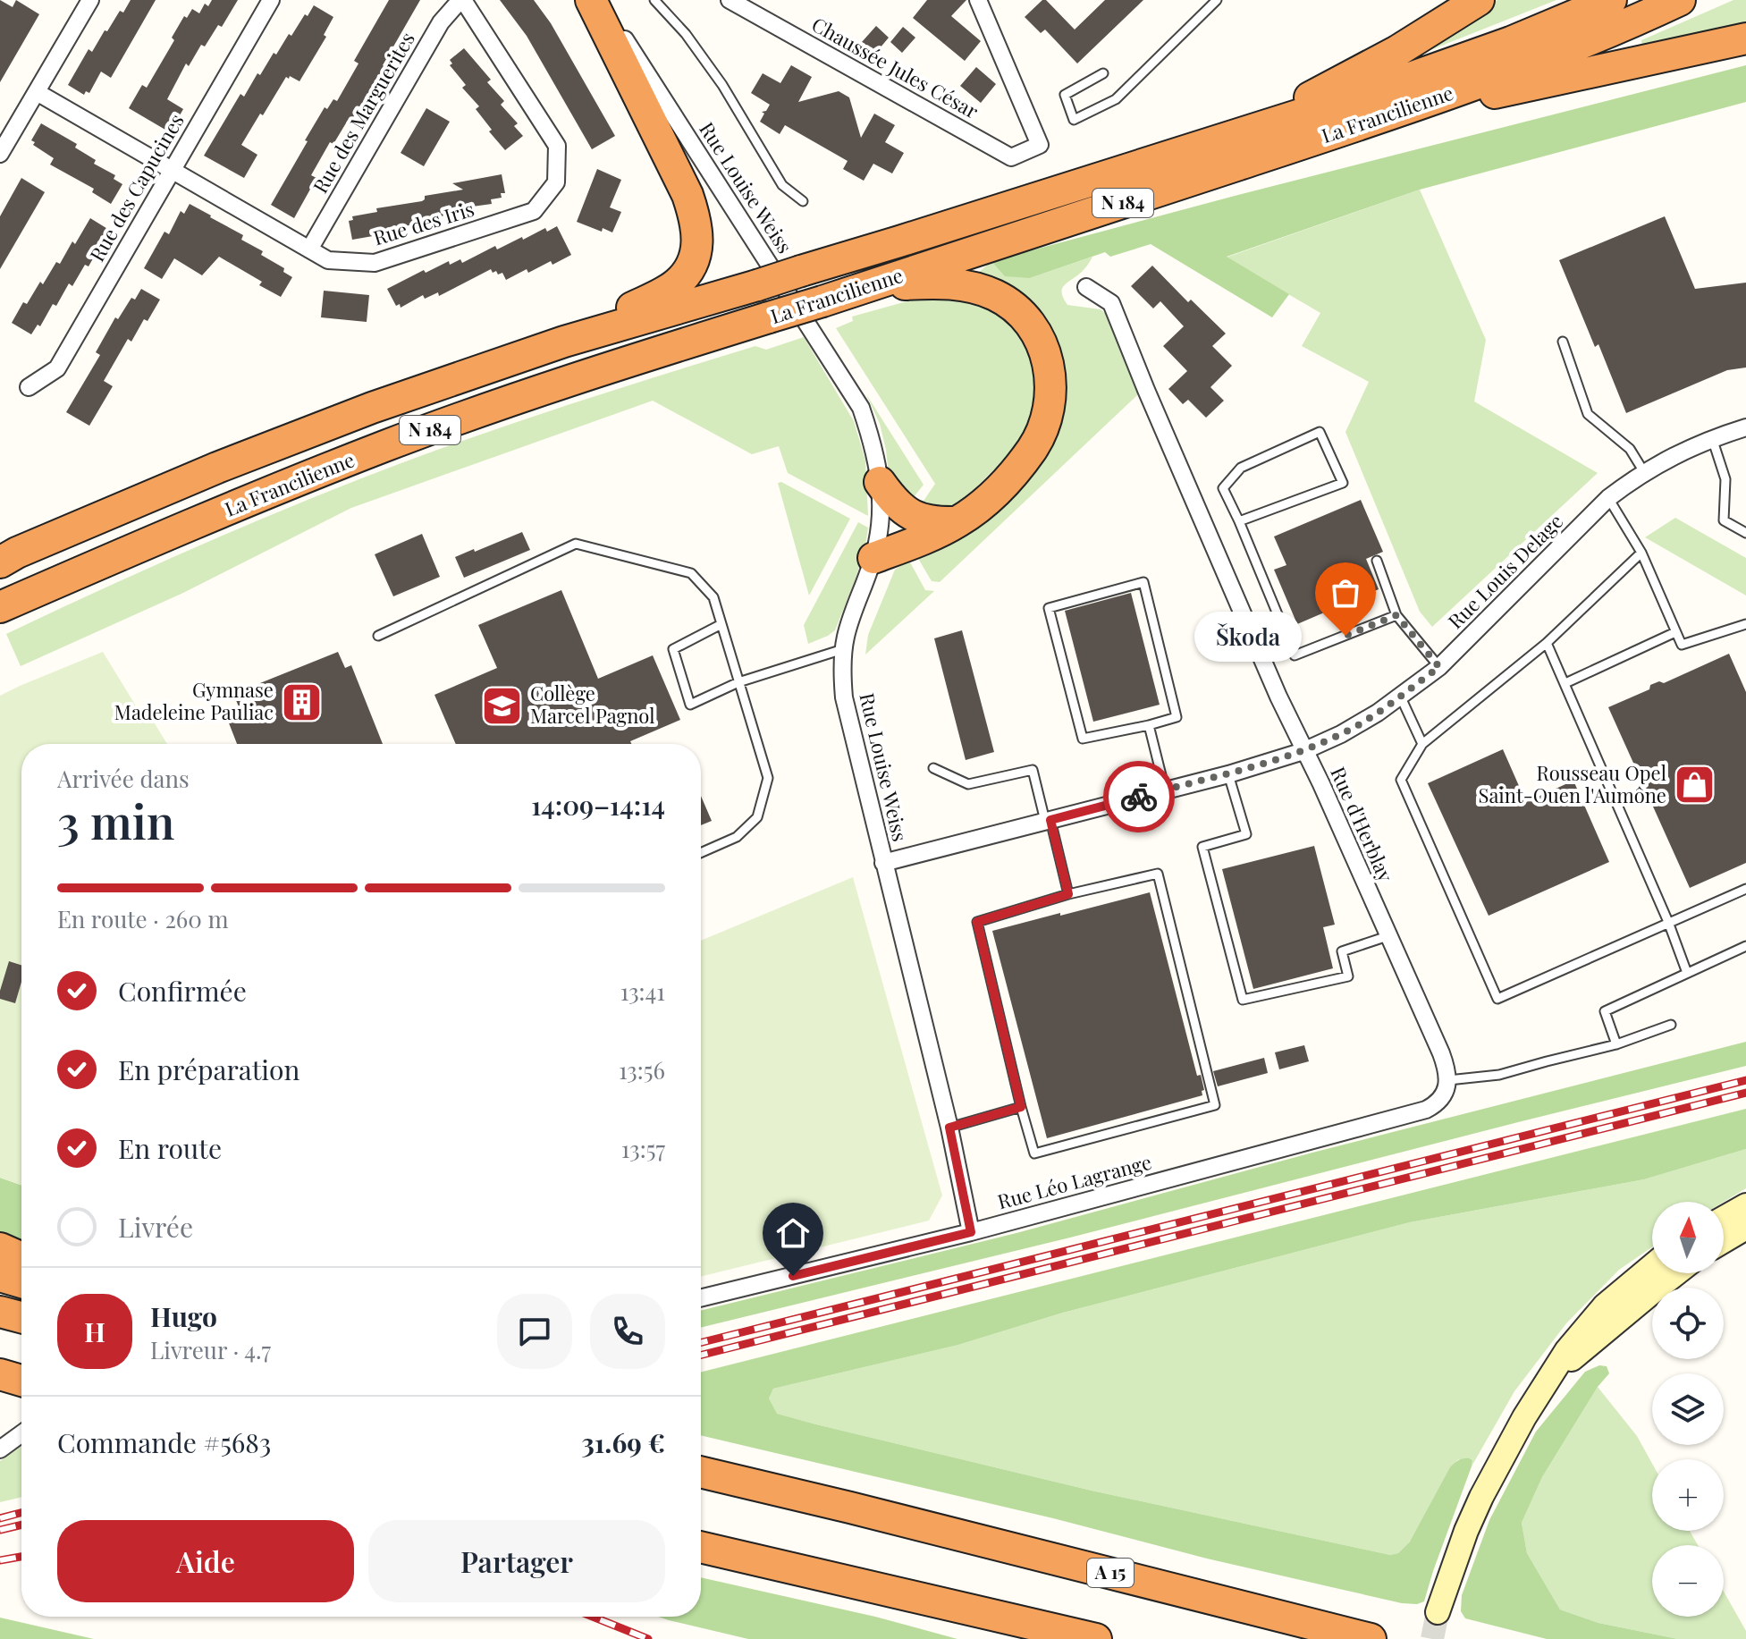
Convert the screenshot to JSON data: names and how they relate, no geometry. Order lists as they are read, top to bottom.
{
  "streets": {
    "highway": ["La Francilienne", "N 184", "A 15"],
    "street": [
      "Chaussée Jules César",
      "Rue des Marguerites",
      "Rue des Capucines",
      "Rue Louise Weiss",
      "Rue des Iris",
      "Rue Louis Delage",
      "Rue d'Herblay",
      "Rue Léo Lagrange"
    ]
  },
  "crossings": [
    ["Rue des Marguerites", "Rue des Iris"],
    ["Rue des Capucines", "Rue des Iris"],
    ["Rue Louise Weiss", "Rue Louis Delage"],
    ["Rue Louise Weiss", "Rue Léo Lagrange"],
    ["Rue Louis Delage", "Rue d'Herblay"],
    ["Rue d'Herblay", "Rue Léo Lagrange"]
  ],
  "places": {
    "other": ["Škoda"],
    "building": ["Gymnase Madeleine Pauliac"],
    "school or university": ["Collège Marcel Pagnol"],
    "shop": ["Rousseau Opel Saint-Ouen l'Aumône"]
  },
  "north": "top",
  "page": {
    "bubble": "Škoda",
    "heading": ["3 min", "Arrivée dans", "14:09–14:14"],
    "panel": [
      "Hugo",
      "Livreur · 4.7",
      "Commande #5683",
      "31.69 €"
    ],
    "bar": "En route · 260 m",
    "list": [
      ["Confirmée", "13:41"],
      ["En préparation", "13:56"],
      ["En route", "13:57"],
      "Livrée"
    ],
    "map_buttons": ["+", "−"],
    "round": "H",
    "buttons": ["Aide", "Partager"]
  }
}
